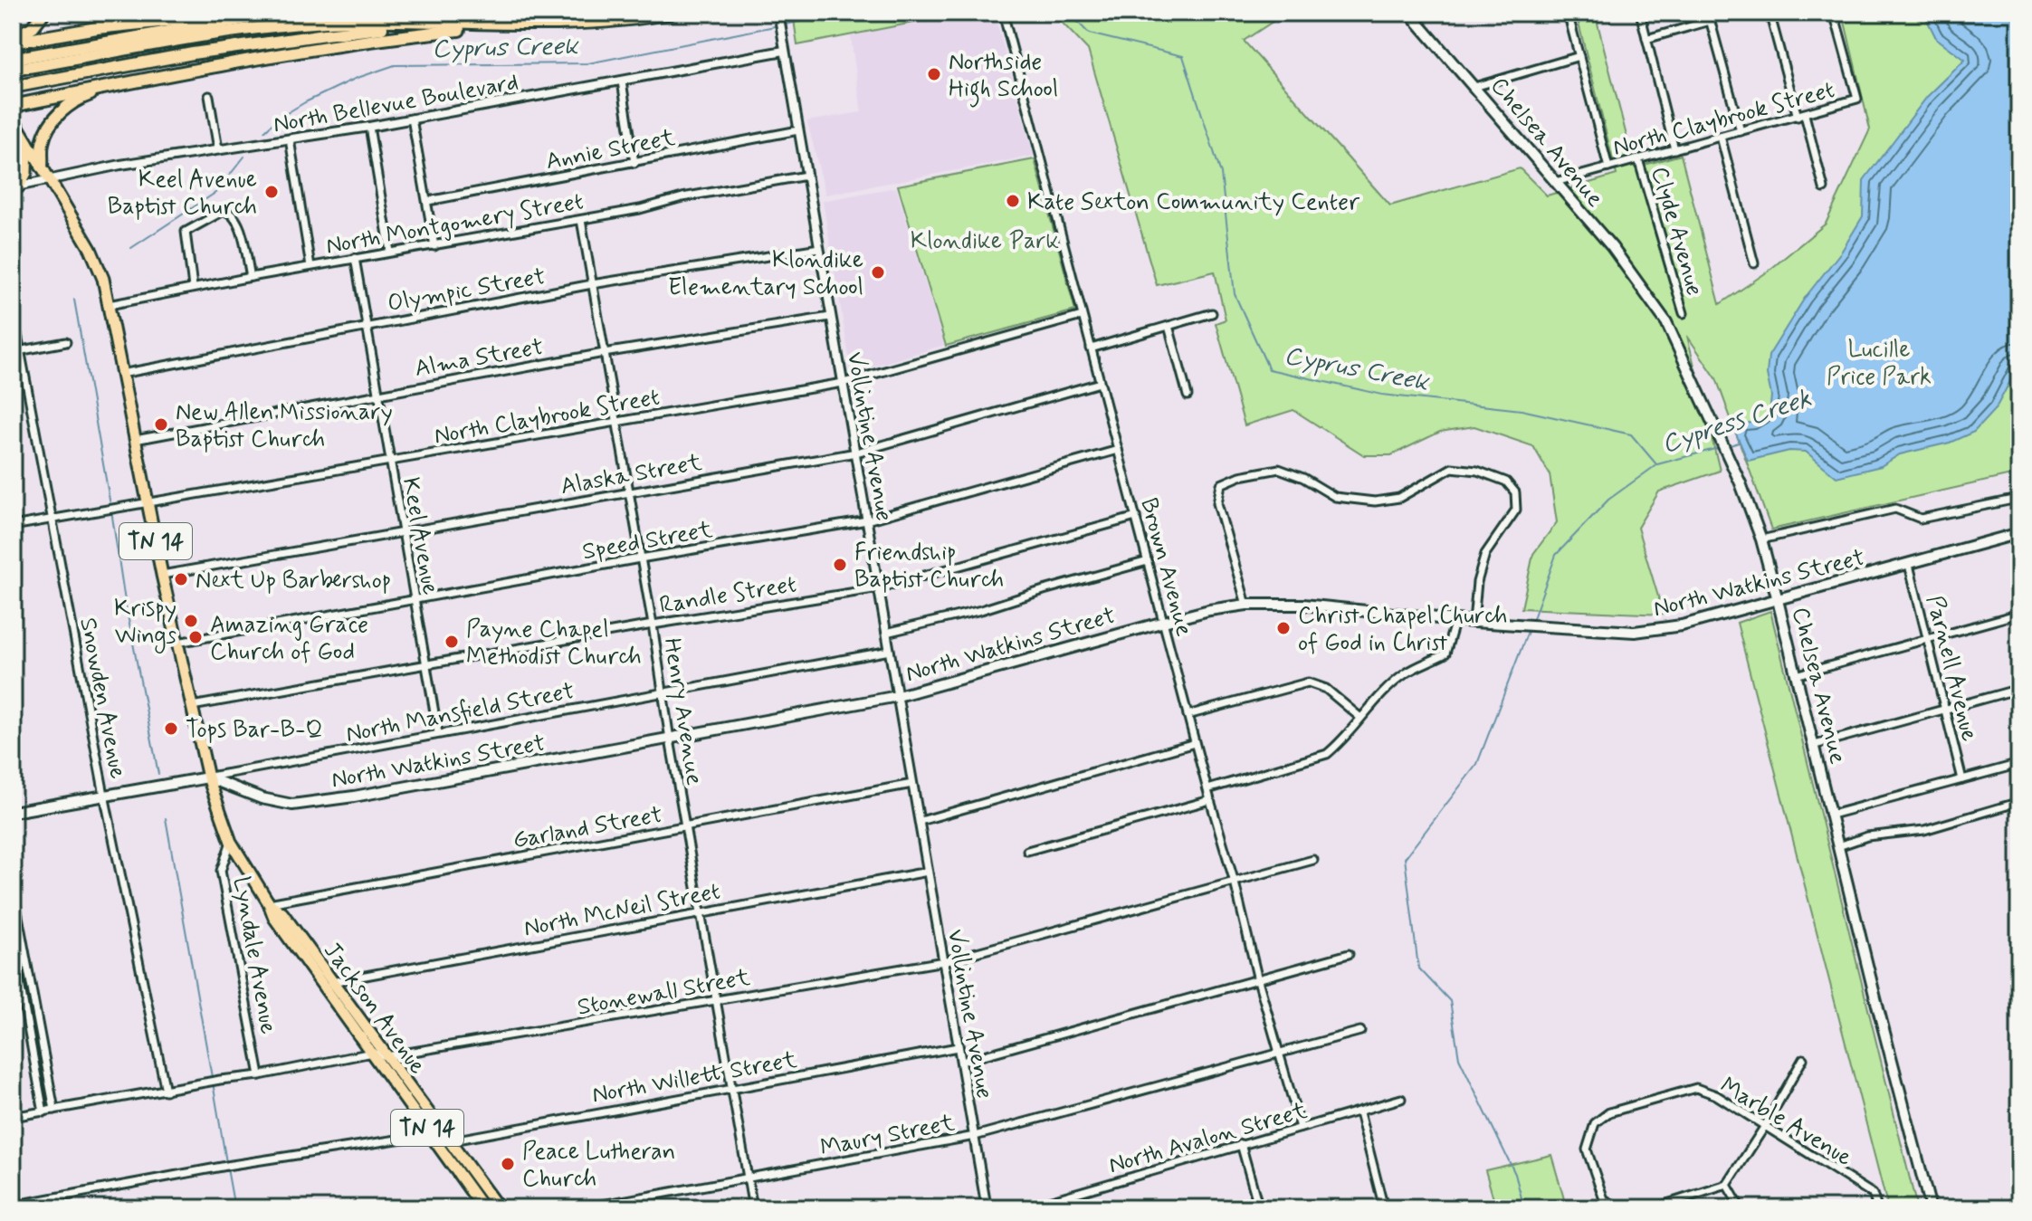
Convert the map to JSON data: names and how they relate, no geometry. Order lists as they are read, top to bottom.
{
  "streets": {
    "main road": [
      "Chelsea Avenue",
      "TN 14",
      "North Watkins Street",
      "Jackson Avenue"
    ],
    "street": [
      "North Bellevue Boulevard",
      "North Claybrook Street",
      "Annie Street",
      "North Montgomery Street",
      "Clyde Avenue",
      "Olympic Street",
      "Alma Street",
      "Vollintine Avenue",
      "Alaska Street",
      "Keel Avenue",
      "Speed Street",
      "Brown Avenue",
      "Randle Street",
      "Parnell Avenue",
      "Snowden Avenue",
      "North Mansfield Street",
      "Henry Avenue",
      "Garland Street",
      "North McNeil Street",
      "Lyndale Avenue",
      "Stonewall Street",
      "North Willett Street",
      "Marble Avenue",
      "Maury Street",
      "North Avalon Street"
    ]
  },
  "crossings": [
    ["North Bellevue Boulevard", "Vollintine Avenue"],
    ["North Bellevue Boulevard", "Jackson Avenue"],
    ["North Claybrook Street", "Chelsea Avenue"],
    ["North Claybrook Street", "Clyde Avenue"],
    ["North Claybrook Street", "Vollintine Avenue"],
    ["North Claybrook Street", "Keel Avenue"],
    ["North Claybrook Street", "Brown Avenue"],
    ["North Claybrook Street", "Snowden Avenue"],
    ["North Claybrook Street", "Henry Avenue"],
    ["North Claybrook Street", "Jackson Avenue"],
    ["Chelsea Avenue", "North Watkins Street"],
    ["Annie Street", "Vollintine Avenue"],
    ["North Montgomery Street", "Vollintine Avenue"],
    ["North Montgomery Street", "Keel Avenue"],
    ["North Montgomery Street", "Henry Avenue"],
    ["North Montgomery Street", "Jackson Avenue"],
    ["Olympic Street", "Vollintine Avenue"],
    ["Olympic Street", "Keel Avenue"],
    ["Olympic Street", "Henry Avenue"],
    ["Olympic Street", "Jackson Avenue"],
    ["Alma Street", "Vollintine Avenue"],
    ["Alma Street", "Keel Avenue"],
    ["Alma Street", "Henry Avenue"],
    ["Alma Street", "Jackson Avenue"],
    ["Vollintine Avenue", "Alaska Street"],
    ["Vollintine Avenue", "Speed Street"],
    ["Vollintine Avenue", "North Watkins Street"],
    ["Vollintine Avenue", "Randle Street"],
    ["Vollintine Avenue", "North Mansfield Street"],
    ["Vollintine Avenue", "Garland Street"],
    ["Vollintine Avenue", "North McNeil Street"],
    ["Vollintine Avenue", "Stonewall Street"],
    ["Vollintine Avenue", "North Willett Street"],
    ["Vollintine Avenue", "Maury Street"],
    ["Alaska Street", "Keel Avenue"],
    ["Alaska Street", "Brown Avenue"],
    ["Alaska Street", "Henry Avenue"],
    ["Alaska Street", "Jackson Avenue"],
    ["Keel Avenue", "Speed Street"],
    ["Keel Avenue", "Randle Street"],
    ["Keel Avenue", "North Mansfield Street"],
    ["Speed Street", "Brown Avenue"],
    ["Speed Street", "Henry Avenue"],
    ["Speed Street", "Jackson Avenue"],
    ["Brown Avenue", "North Watkins Street"],
    ["Brown Avenue", "Randle Street"],
    ["Brown Avenue", "Stonewall Street"],
    ["Brown Avenue", "Maury Street"],
    ["Brown Avenue", "North Avalon Street"],
    ["North Watkins Street", "Parnell Avenue"],
    ["North Watkins Street", "North Mansfield Street"],
    ["North Watkins Street", "Henry Avenue"],
    ["North Watkins Street", "Jackson Avenue"],
    ["Randle Street", "Henry Avenue"],
    ["Randle Street", "Jackson Avenue"],
    ["Snowden Avenue", "Stonewall Street"],
    ["North Mansfield Street", "Henry Avenue"],
    ["North Mansfield Street", "Jackson Avenue"],
    ["Henry Avenue", "Garland Street"],
    ["Henry Avenue", "North McNeil Street"],
    ["Henry Avenue", "Stonewall Street"],
    ["Henry Avenue", "North Willett Street"],
    ["Henry Avenue", "Maury Street"],
    ["Garland Street", "Jackson Avenue"],
    ["North McNeil Street", "Jackson Avenue"],
    ["Lyndale Avenue", "Stonewall Street"],
    ["Lyndale Avenue", "Jackson Avenue"],
    ["Stonewall Street", "Jackson Avenue"],
    ["Jackson Avenue", "North Willett Street"]
  ],
  "water": ["Cyprus Creek", "Cypress Creek"],
  "parks": ["Klondike Park", "Lucille Price Park"],
  "places": [
    "Northside High School",
    "Keel Avenue Baptist Church",
    "Kate Sexton Community Center",
    "Klondike Elementary School",
    "New Allen Missionary Baptist Church",
    "Friendship Baptist Church",
    "Next Up Barbershop",
    "Krispy Wings",
    "Christ Chapel Church of God in Christ",
    "Amazing Grace Church of God",
    "Payne Chapel Methodist Church",
    "Tops Bar-B-Q",
    "Peace Lutheran Church"
  ]
}
